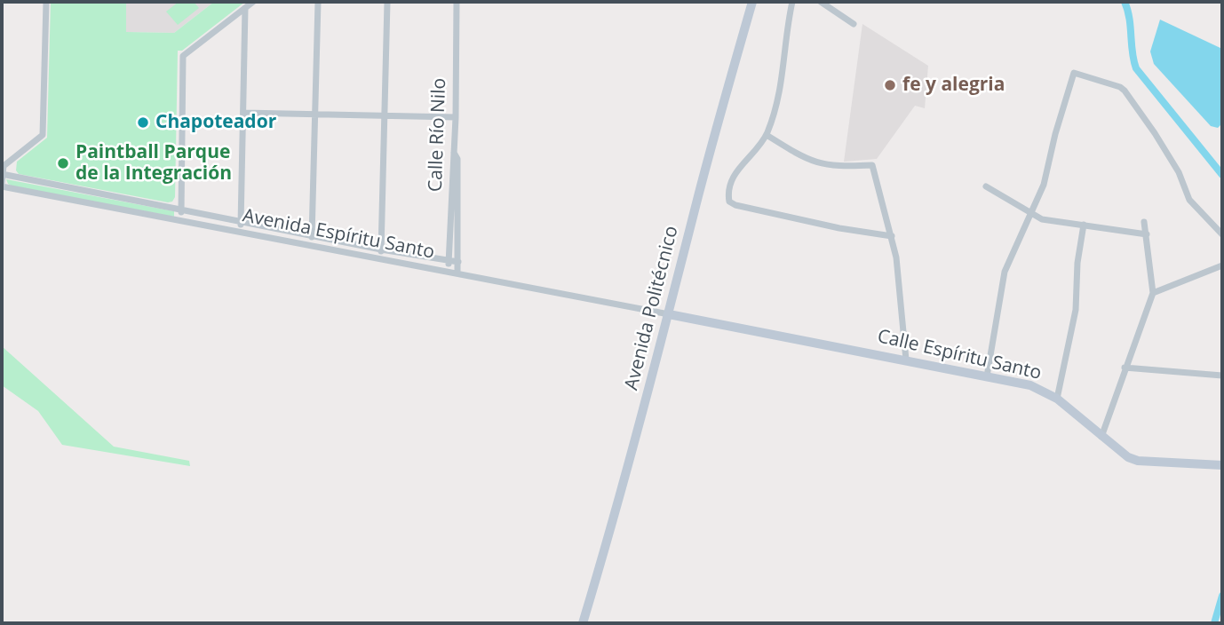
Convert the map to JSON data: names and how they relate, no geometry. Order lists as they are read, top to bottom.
{
  "streets": {
    "main road": ["Avenida Politécnico", "Calle Espíritu Santo"],
    "street": ["Calle Río Nilo", "Avenida Espíritu Santo"]
  },
  "crossings": [
    ["Calle Río Nilo", "Avenida Espíritu Santo"],
    ["Avenida Espíritu Santo", "Avenida Politécnico"],
    ["Avenida Espíritu Santo", "Calle Espíritu Santo"],
    ["Avenida Politécnico", "Calle Espíritu Santo"]
  ],
  "places": ["fe y alegria", "Chapoteador", "Paintball Parque de la Integración"]
}
